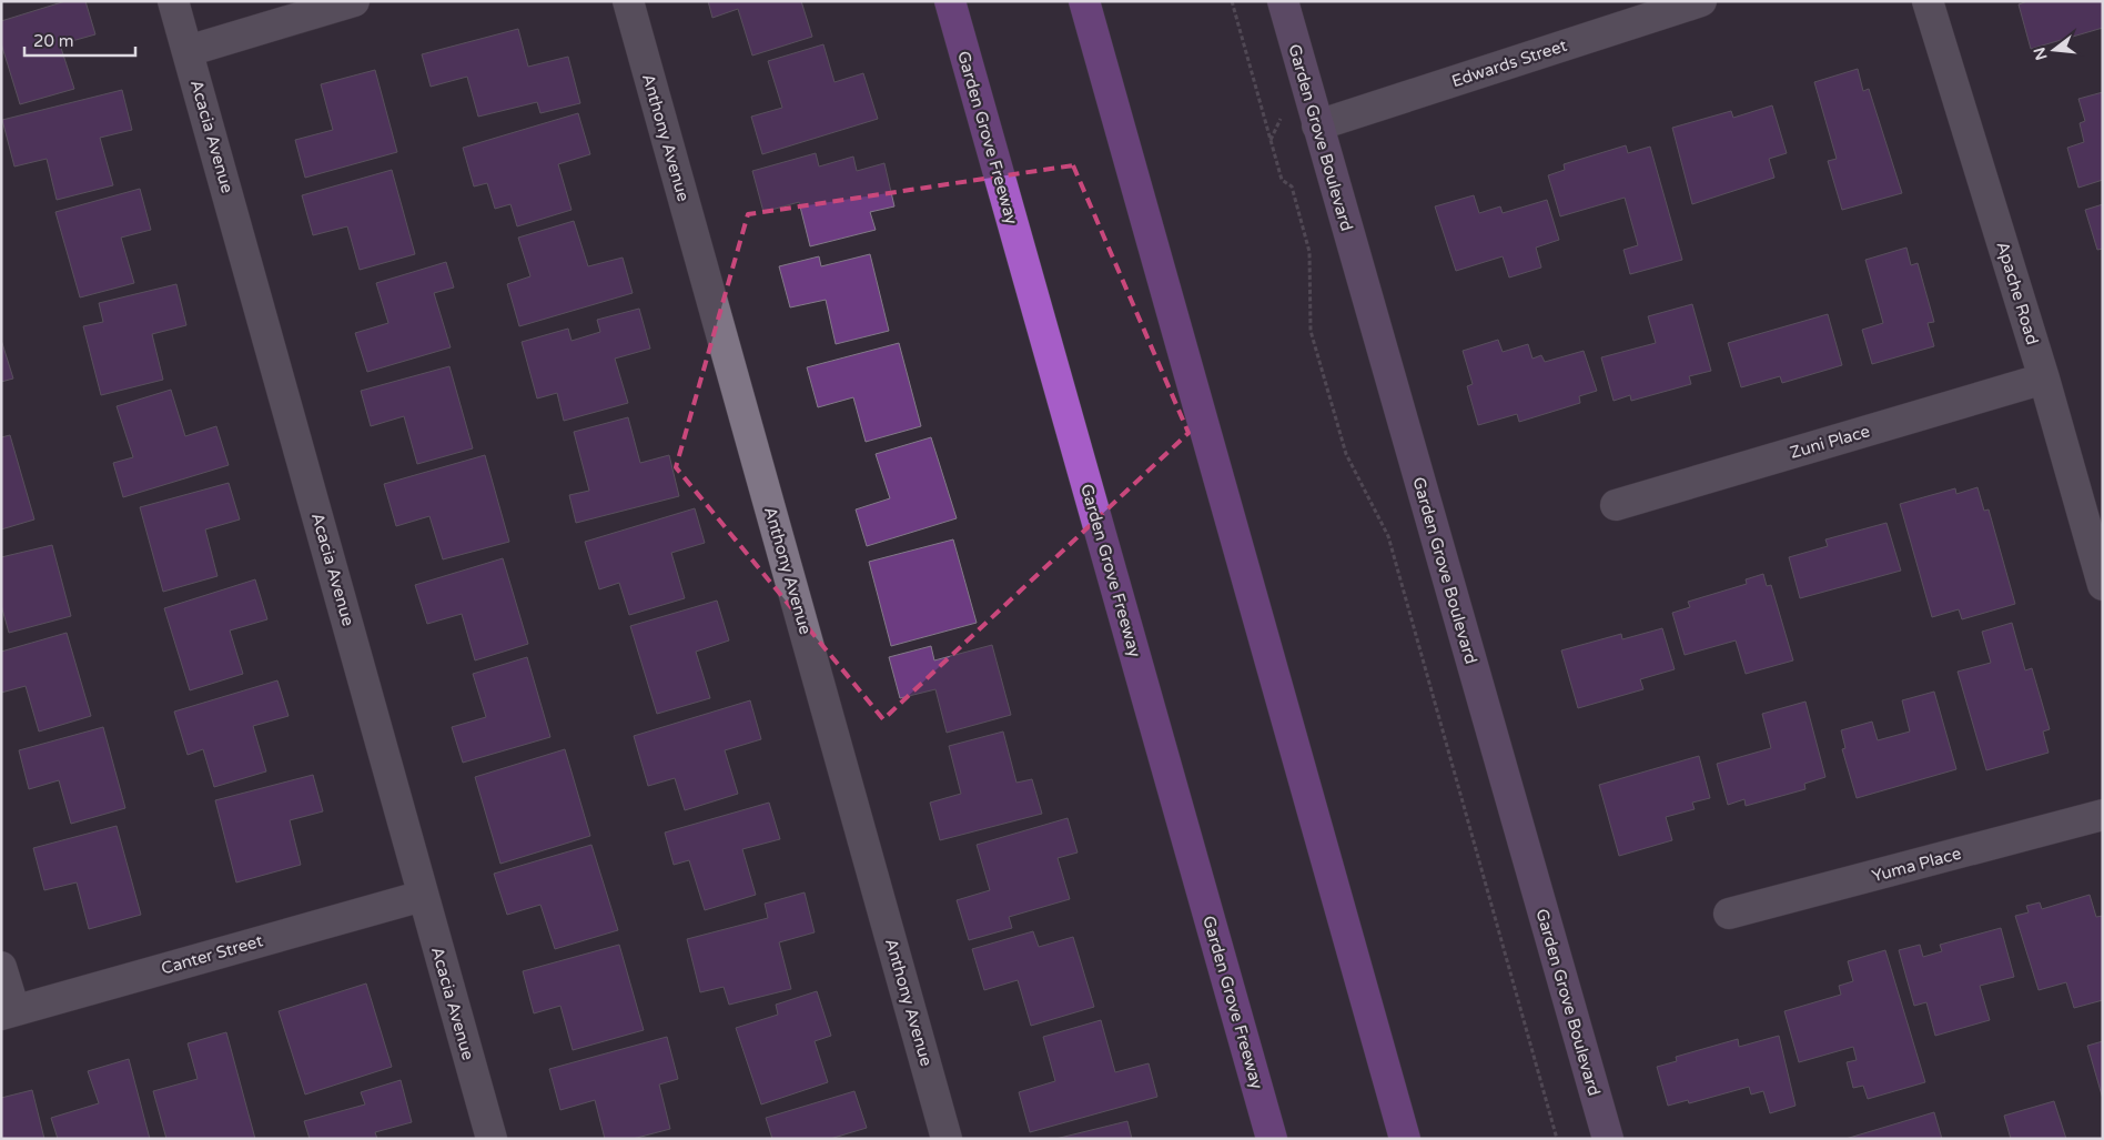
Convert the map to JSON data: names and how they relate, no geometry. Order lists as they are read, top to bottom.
{
  "streets": {
    "highway": ["Garden Grove Freeway"],
    "main road": ["Garden Grove Boulevard"],
    "street": [
      "Edwards Street",
      "Acacia Avenue",
      "Anthony Avenue",
      "Apache Road",
      "Zuni Place",
      "Yuma Place",
      "Canter Street"
    ]
  },
  "crossings": [
    ["Edwards Street", "Garden Grove Boulevard"],
    ["Acacia Avenue", "Canter Street"],
    ["Apache Road", "Zuni Place"]
  ],
  "scale_bar": "20 m",
  "north": "left"
}
